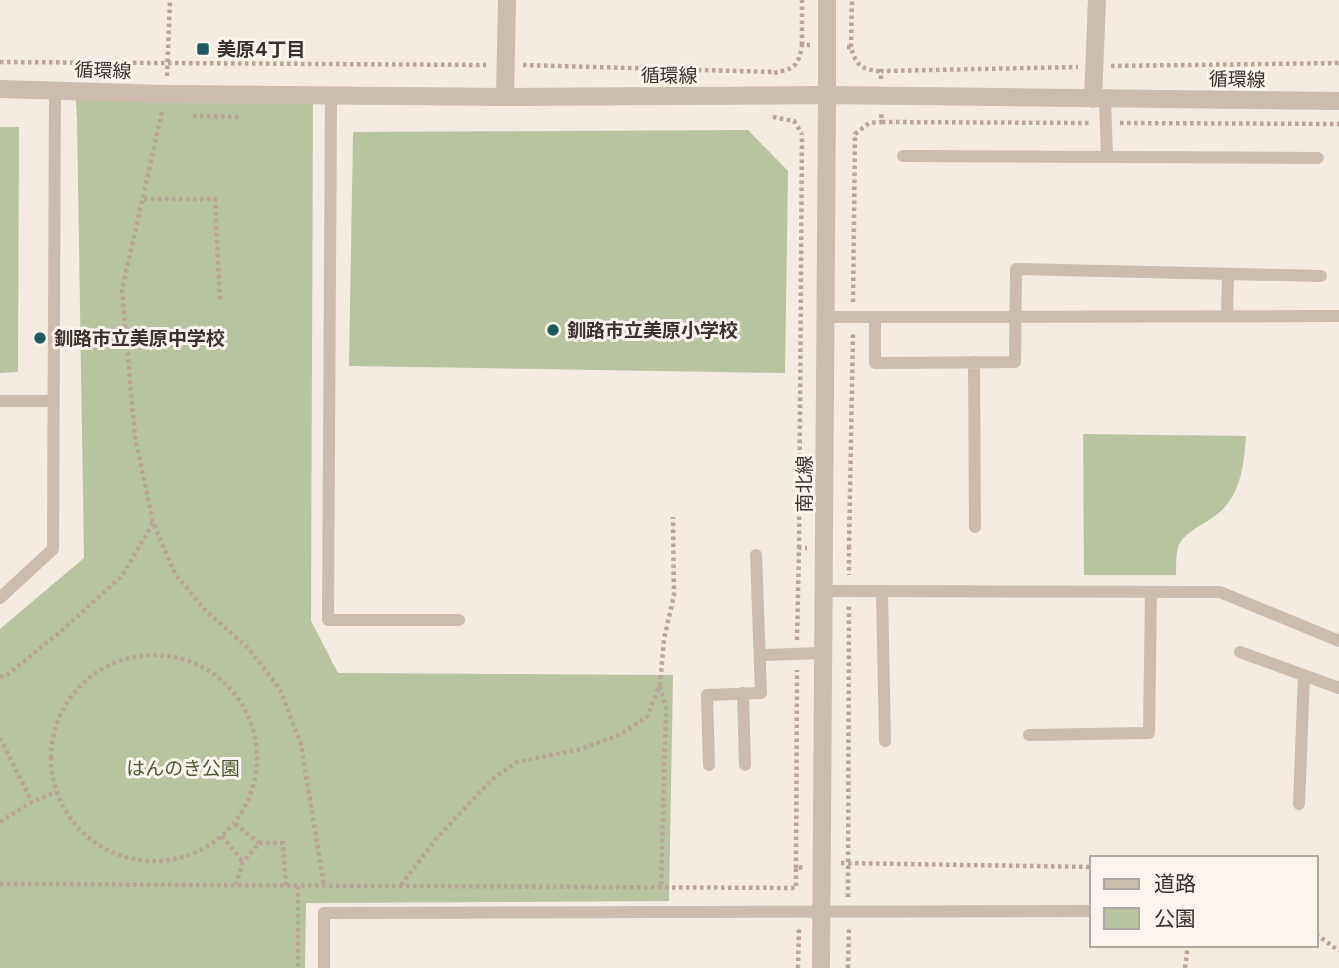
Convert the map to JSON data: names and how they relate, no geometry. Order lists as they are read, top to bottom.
{
  "streets": {
    "street": ["循環線", "南北線"]
  },
  "crossings": [
    ["循環線", "南北線"]
  ],
  "parks": ["はんのき公園"],
  "places": {
    "transit": ["美原4丁目"],
    "other": ["釧路市立美原小学校", "釧路市立美原中学校"]
  },
  "legend": ["道路", "公園"]
}
